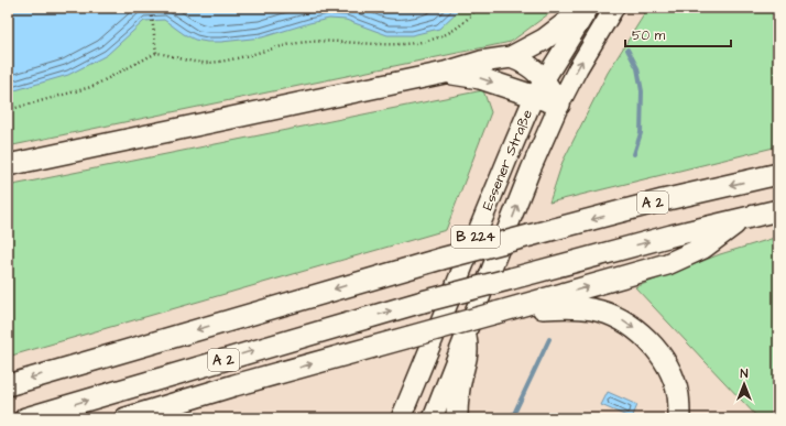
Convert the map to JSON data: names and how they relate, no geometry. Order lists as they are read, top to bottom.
{
  "streets": {
    "highway": ["A 2"],
    "main road": ["Essener Straße", "B 224"]
  },
  "scale_bar": "50 m",
  "north": "top"
}
